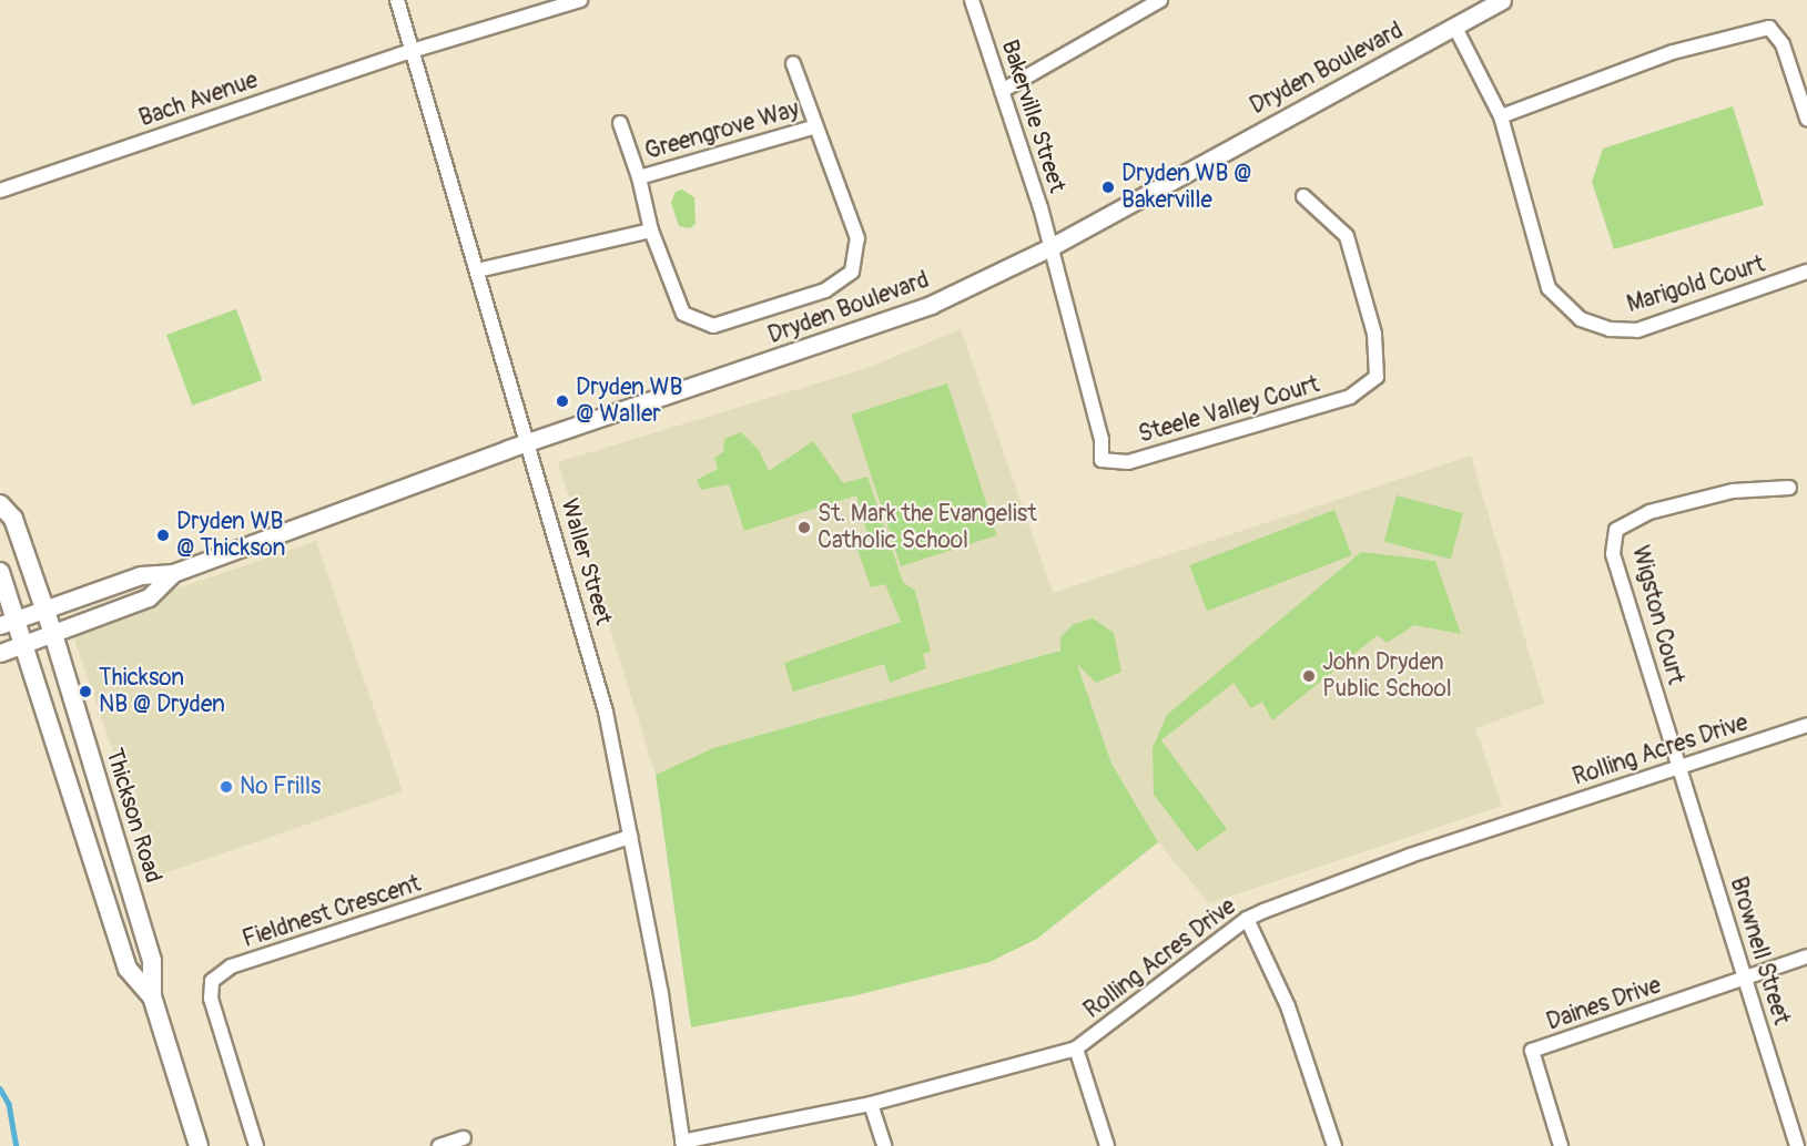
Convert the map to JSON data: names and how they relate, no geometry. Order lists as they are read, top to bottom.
{
  "streets": {
    "main road": ["Thickson Road"],
    "street": [
      "Dryden Boulevard",
      "Bach Avenue",
      "Bakerville Street",
      "Greengrove Way",
      "Marigold Court",
      "Steele Valley Court",
      "Waller Street",
      "Wigston Court",
      "Rolling Acres Drive",
      "Fieldnest Crescent",
      "Brownell Street",
      "Daines Drive"
    ]
  },
  "crossings": [
    ["Dryden Boulevard", "Bakerville Street"],
    ["Dryden Boulevard", "Marigold Court"],
    ["Dryden Boulevard", "Steele Valley Court"],
    ["Dryden Boulevard", "Waller Street"],
    ["Dryden Boulevard", "Thickson Road"],
    ["Bach Avenue", "Waller Street"],
    ["Bakerville Street", "Steele Valley Court"],
    ["Waller Street", "Rolling Acres Drive"],
    ["Waller Street", "Fieldnest Crescent"],
    ["Wigston Court", "Rolling Acres Drive"],
    ["Wigston Court", "Brownell Street"],
    ["Rolling Acres Drive", "Brownell Street"],
    ["Brownell Street", "Daines Drive"]
  ],
  "places": [
    "Dryden WB @ Bakerville",
    "Dryden WB @ Waller",
    "St. Mark the Evangelist Catholic School",
    "Dryden WB @ Thickson",
    "John Dryden Public School",
    "Thickson NB @ Dryden",
    "No Frills"
  ]
}
